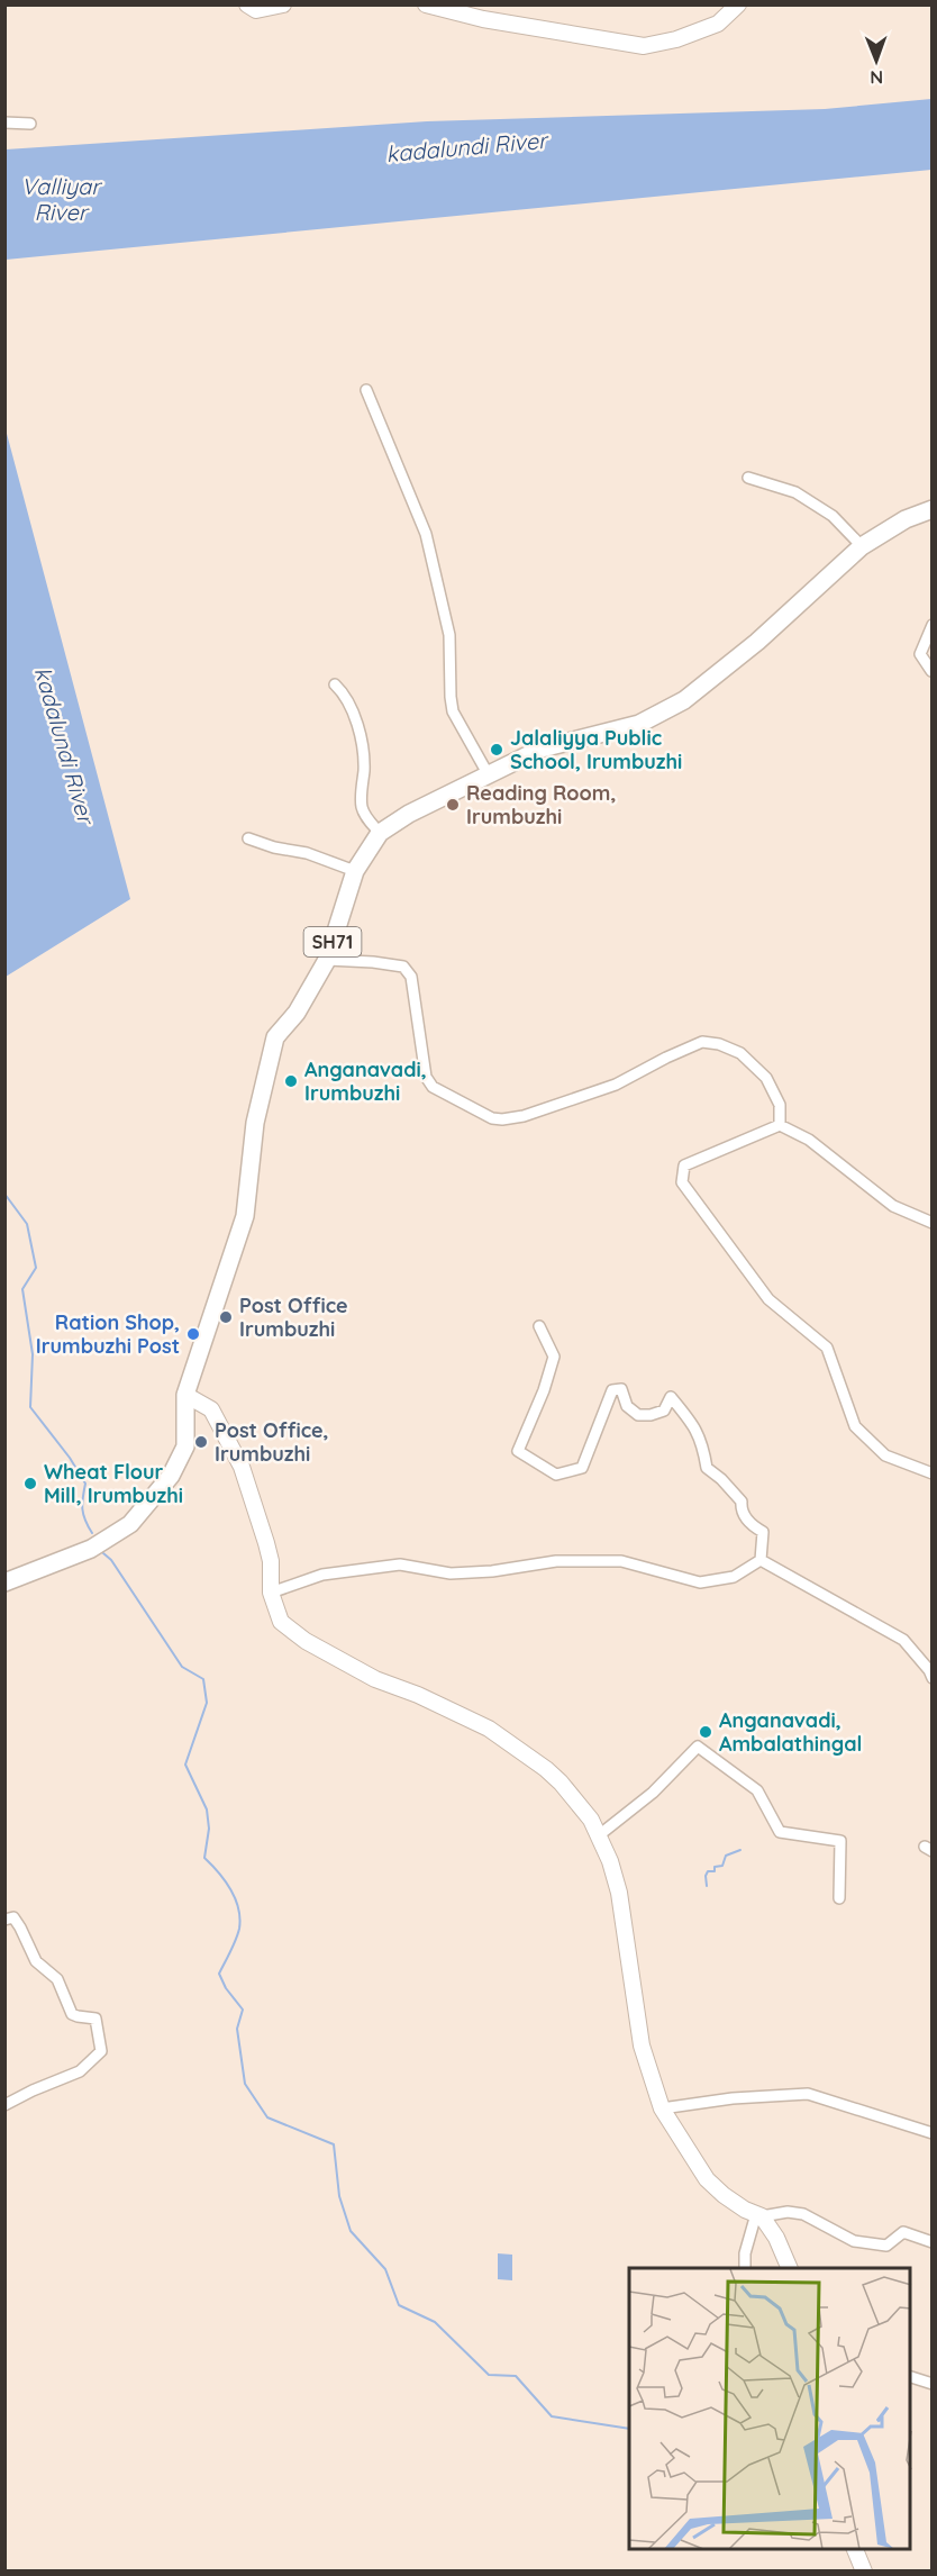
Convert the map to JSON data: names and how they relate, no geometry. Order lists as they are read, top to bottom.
{
  "streets": {
    "main road": ["SH71"]
  },
  "water": ["kadalundi River", "Valliyar River"],
  "places": [
    "Jalaliyya Public School, Irumbuzhi",
    "Reading Room, Irumbuzhi",
    "Anganavadi, Irumbuzhi",
    "Post Office Irumbuzhi",
    "Ration Shop, Irumbuzhi Post",
    "Post Office, Irumbuzhi",
    "Wheat Flour Mill, Irumbuzhi",
    "Anganavadi, Ambalathingal"
  ],
  "north": "bottom"
}
